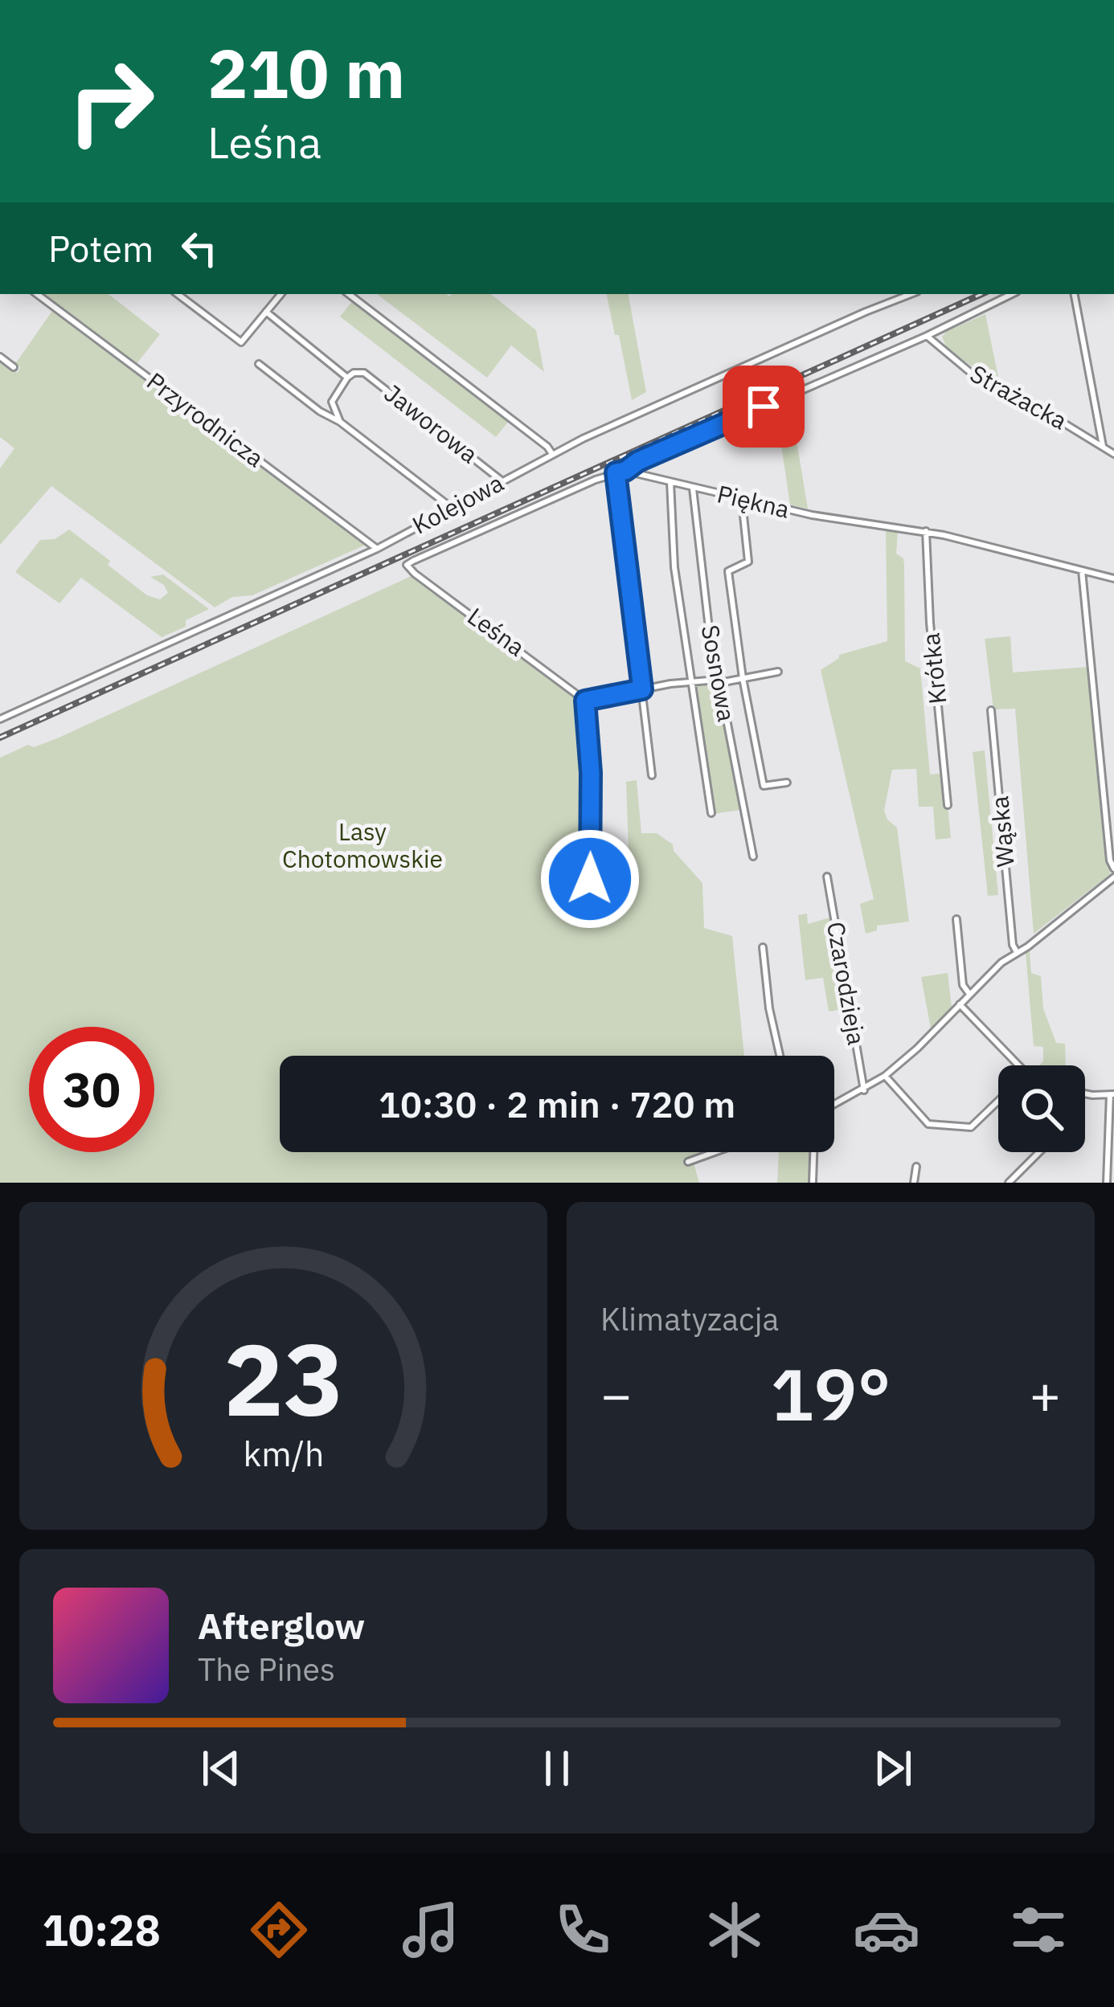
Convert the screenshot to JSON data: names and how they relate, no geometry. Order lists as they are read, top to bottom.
{
  "streets": {
    "street": [
      "Strażacka",
      "Przyrodnicza",
      "Jaworowa",
      "Piękna",
      "Kolejowa",
      "Leśna",
      "Krótka",
      "Sosnowa",
      "Wąska",
      "Czarodzieja"
    ]
  },
  "crossings": [
    ["Przyrodnicza", "Kolejowa"],
    ["Jaworowa", "Kolejowa"],
    ["Piękna", "Leśna"],
    ["Piękna", "Krótka"],
    ["Piękna", "Sosnowa"]
  ],
  "parks": ["Lasy Chotomowskie"],
  "page": {
    "turn": ["210 m", "Leśna"],
    "then": "Potem",
    "limit": "30",
    "trip": "10:30 · 2 min · 720 m",
    "tile": "Klimatyzacja",
    "heat": ["−", "19°", "+"],
    "song": ["Afterglow", "The Pines"],
    "tabs": "10:28",
    "gauge": ["23", "km/h"]
  }
}
